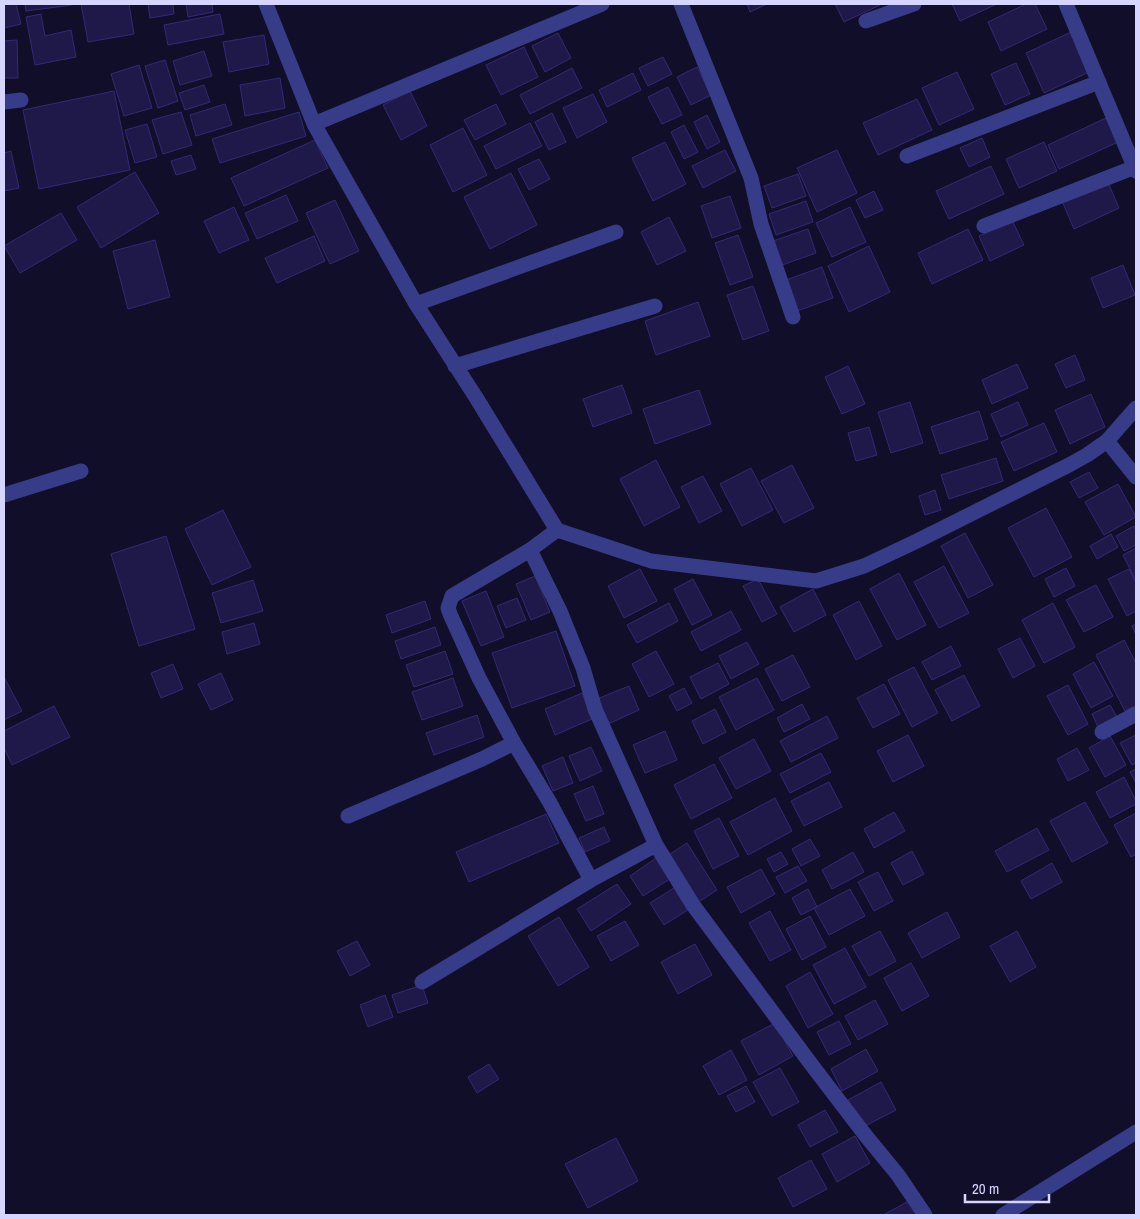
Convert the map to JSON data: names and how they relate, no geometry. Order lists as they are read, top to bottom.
{
  "scale_bar": "20 m"
}
